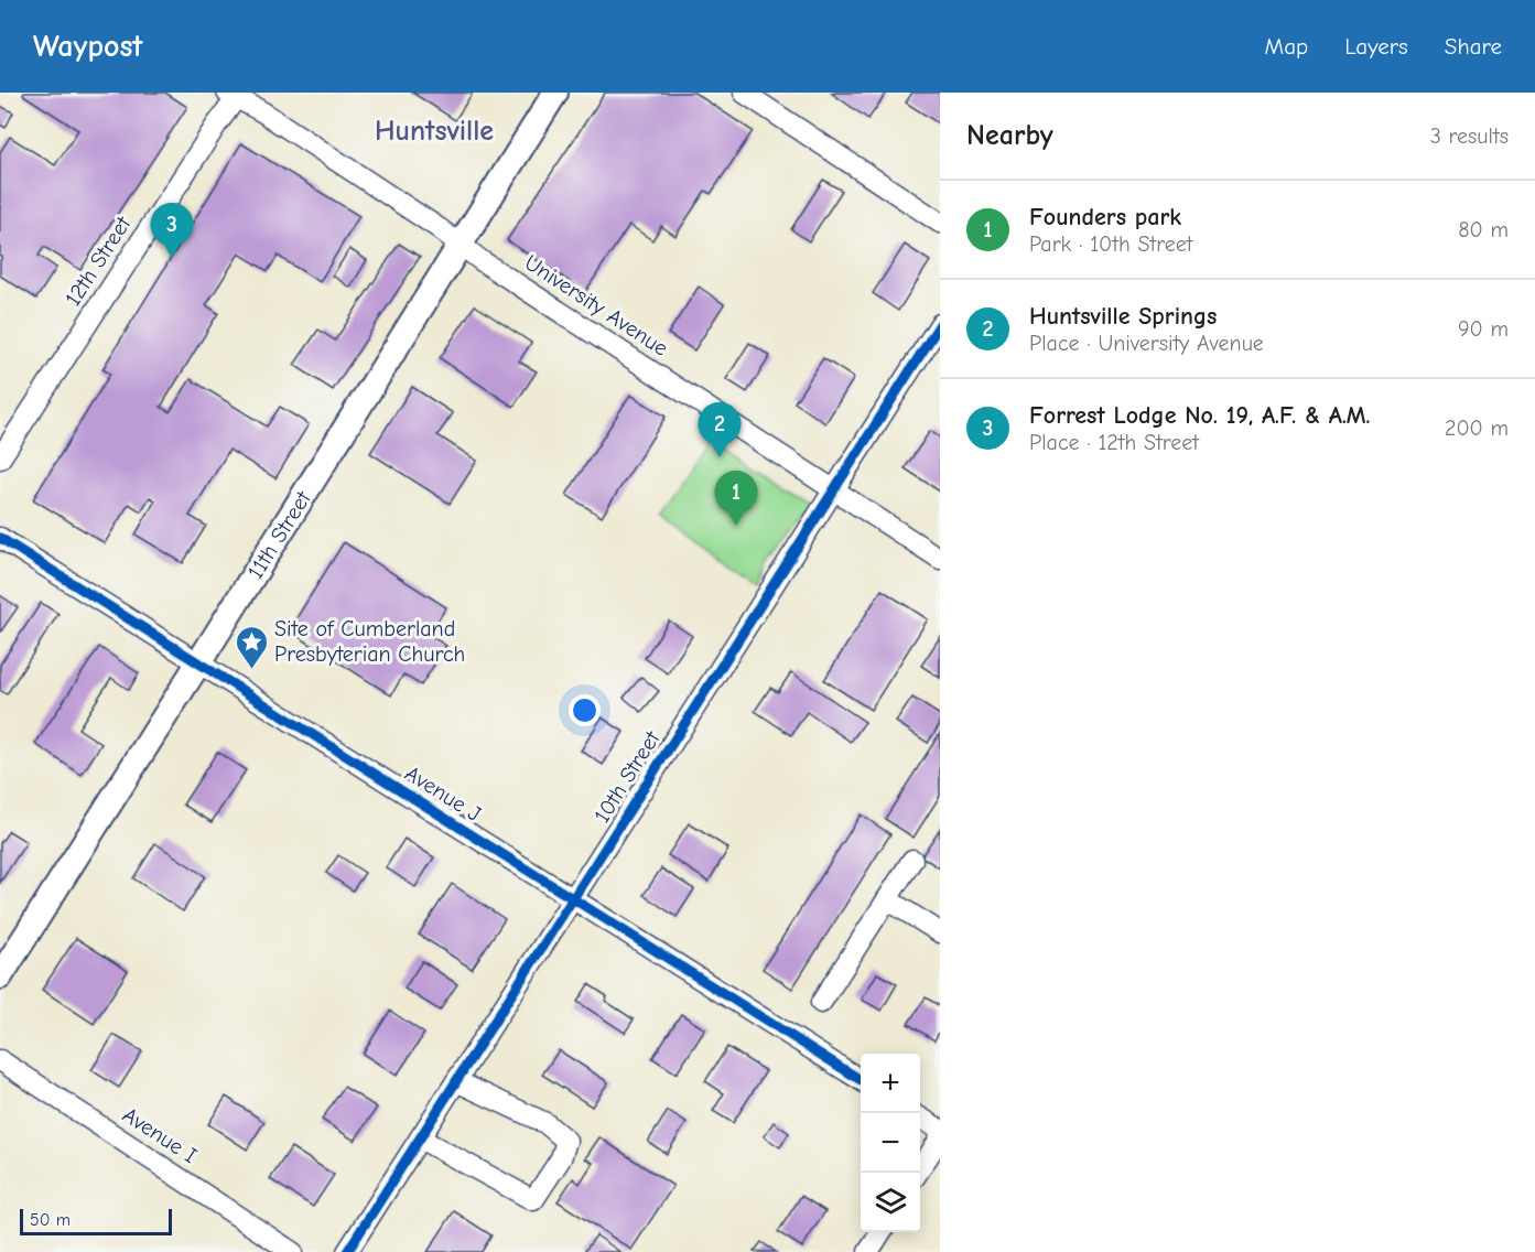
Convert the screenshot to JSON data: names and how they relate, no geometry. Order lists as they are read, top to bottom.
{
  "streets": {
    "main road": ["11th Street"],
    "street": [
      "12th Street",
      "University Avenue",
      "10th Street",
      "Avenue J",
      "Avenue I"
    ]
  },
  "crossings": [
    ["12th Street", "University Avenue"],
    ["University Avenue", "11th Street"],
    ["University Avenue", "10th Street"],
    ["11th Street", "Avenue J"],
    ["10th Street", "Avenue J"]
  ],
  "districts": ["Huntsville"],
  "places": {
    "place": ["Site of Cumberland Presbyterian Church"]
  },
  "scale_bar": "50 m",
  "page": {
    "header": "Waypost",
    "nav": ["Map", "Layers", "Share"],
    "heading": ["Nearby", "3 results"],
    "list": [
      {
        "mark": "1",
        "name": "Founders park",
        "note": "Park · 10th Street",
        "value": "80 m"
      },
      {
        "mark": "2",
        "name": "Huntsville Springs",
        "note": "Place · University Avenue",
        "value": "90 m"
      },
      {
        "mark": "3",
        "name": "Forrest Lodge No. 19, A.F. & A.M.",
        "note": "Place · 12th Street",
        "value": "200 m"
      }
    ],
    "pins": ["3", "2", "1"],
    "map_buttons": ["+", "−"],
    "scale": "50 m"
  }
}
